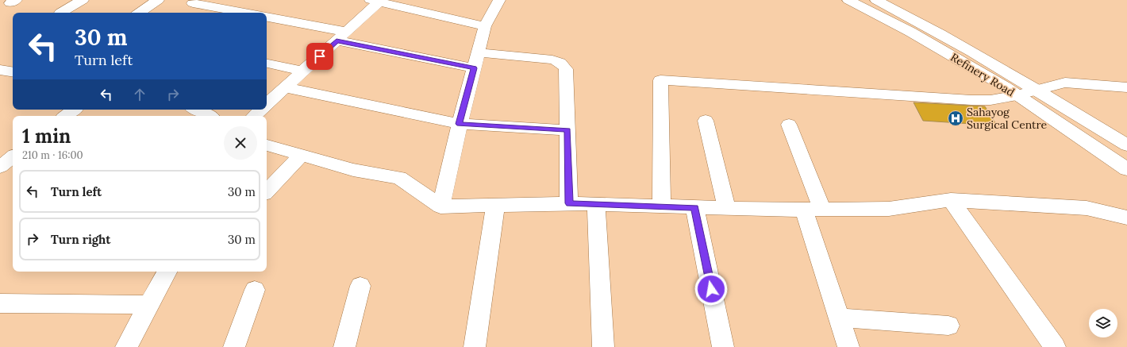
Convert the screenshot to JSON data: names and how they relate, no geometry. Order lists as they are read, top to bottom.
{
  "streets": {
    "street": ["Refinery Road"]
  },
  "places": {
    "hospital": ["Sahayog Surgical Centre"]
  },
  "page": {
    "turn": ["30 m", "Turn left"],
    "heading": ["1 min", "210 m · 16:00"],
    "list": [
      {
        "name": "Turn left",
        "value": "30 m"
      },
      {
        "name": "Turn right",
        "value": "30 m"
      }
    ]
  }
}
